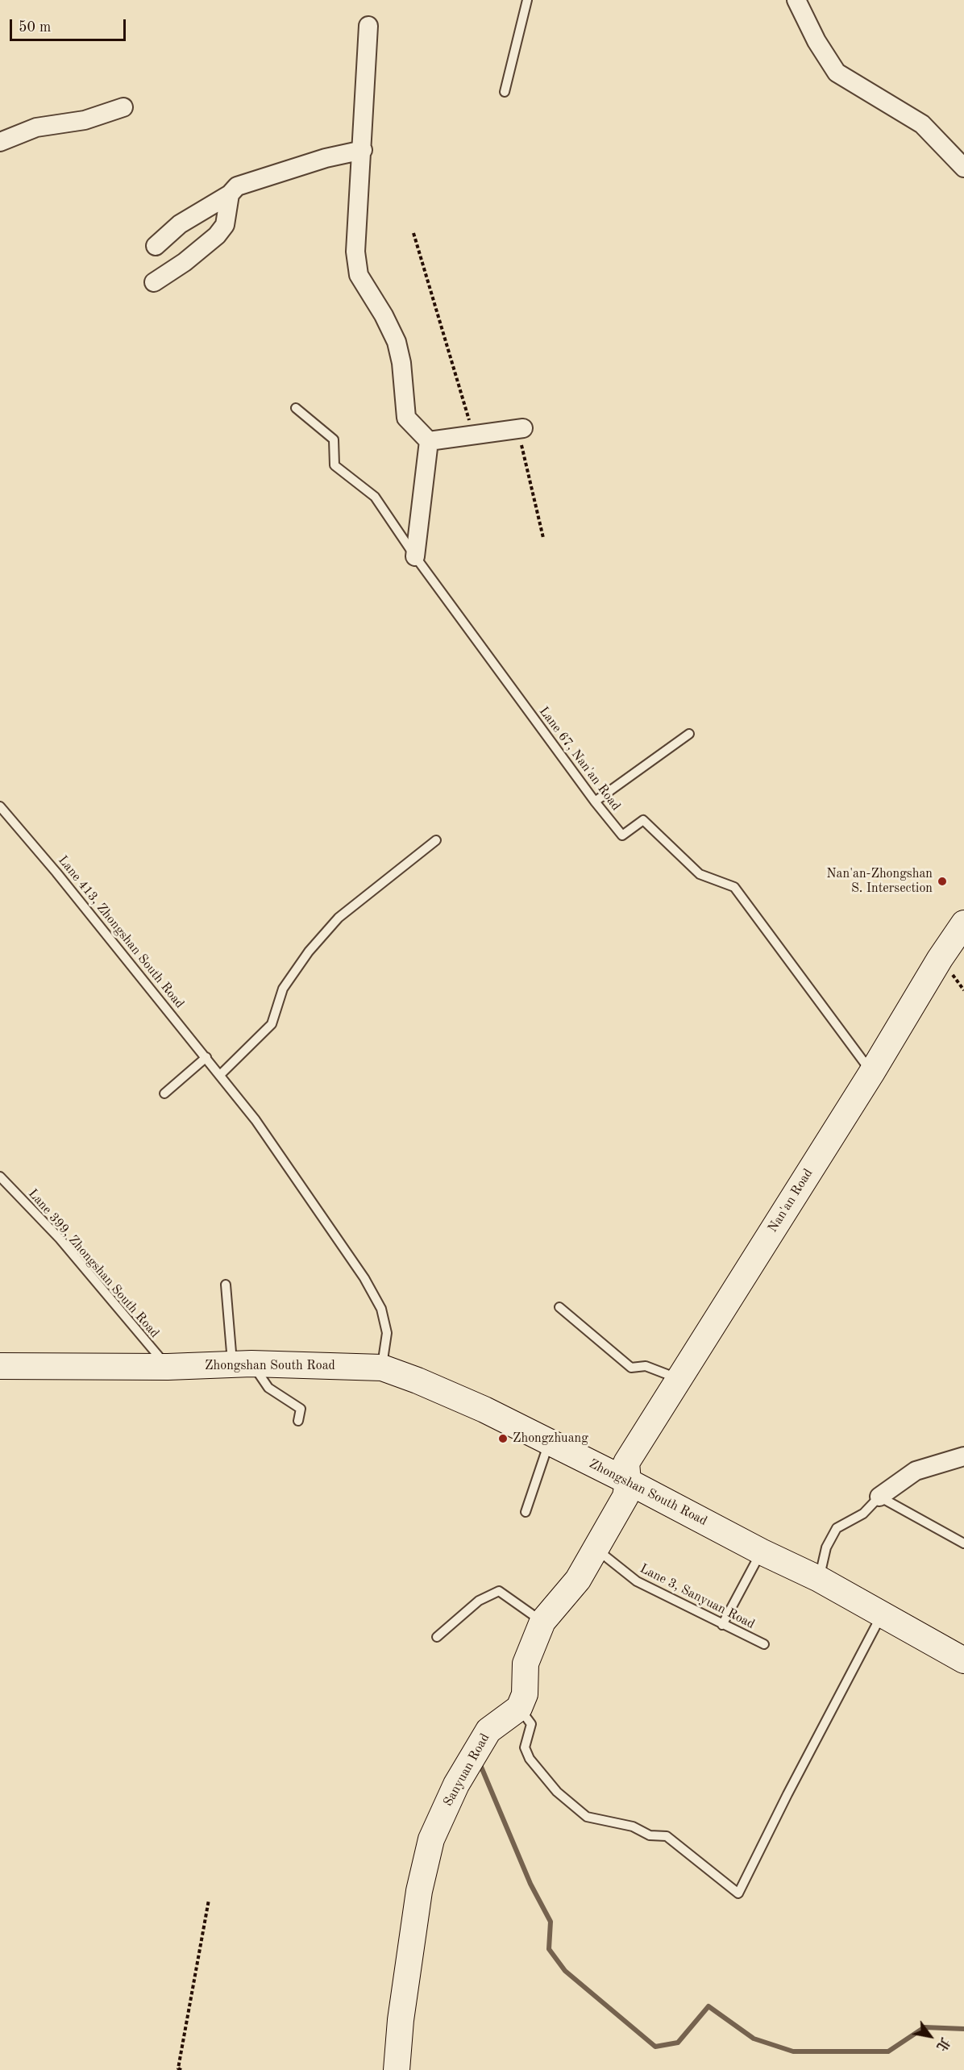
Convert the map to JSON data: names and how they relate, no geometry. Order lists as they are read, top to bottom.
{
  "streets": {
    "street": ["Nan'an Road", "Zhongshan South Road", "Sanyuan Road"],
    "lane": [
      "Lane 67, Nan'an Road",
      "Lane 413, Zhongshan South Road",
      "Lane 399, Zhongshan South Road",
      "Lane 3, Sanyuan Road"
    ]
  },
  "crossings": [
    ["Lane 67, Nan'an Road", "Nan'an Road"],
    ["Lane 413, Zhongshan South Road", "Zhongshan South Road"],
    ["Nan'an Road", "Zhongshan South Road"],
    ["Lane 399, Zhongshan South Road", "Zhongshan South Road"]
  ],
  "places": ["Nan'an-Zhongshan S. Intersection", "Zhongzhuang"],
  "scale_bar": "50 m",
  "north": "bottom right"
}
